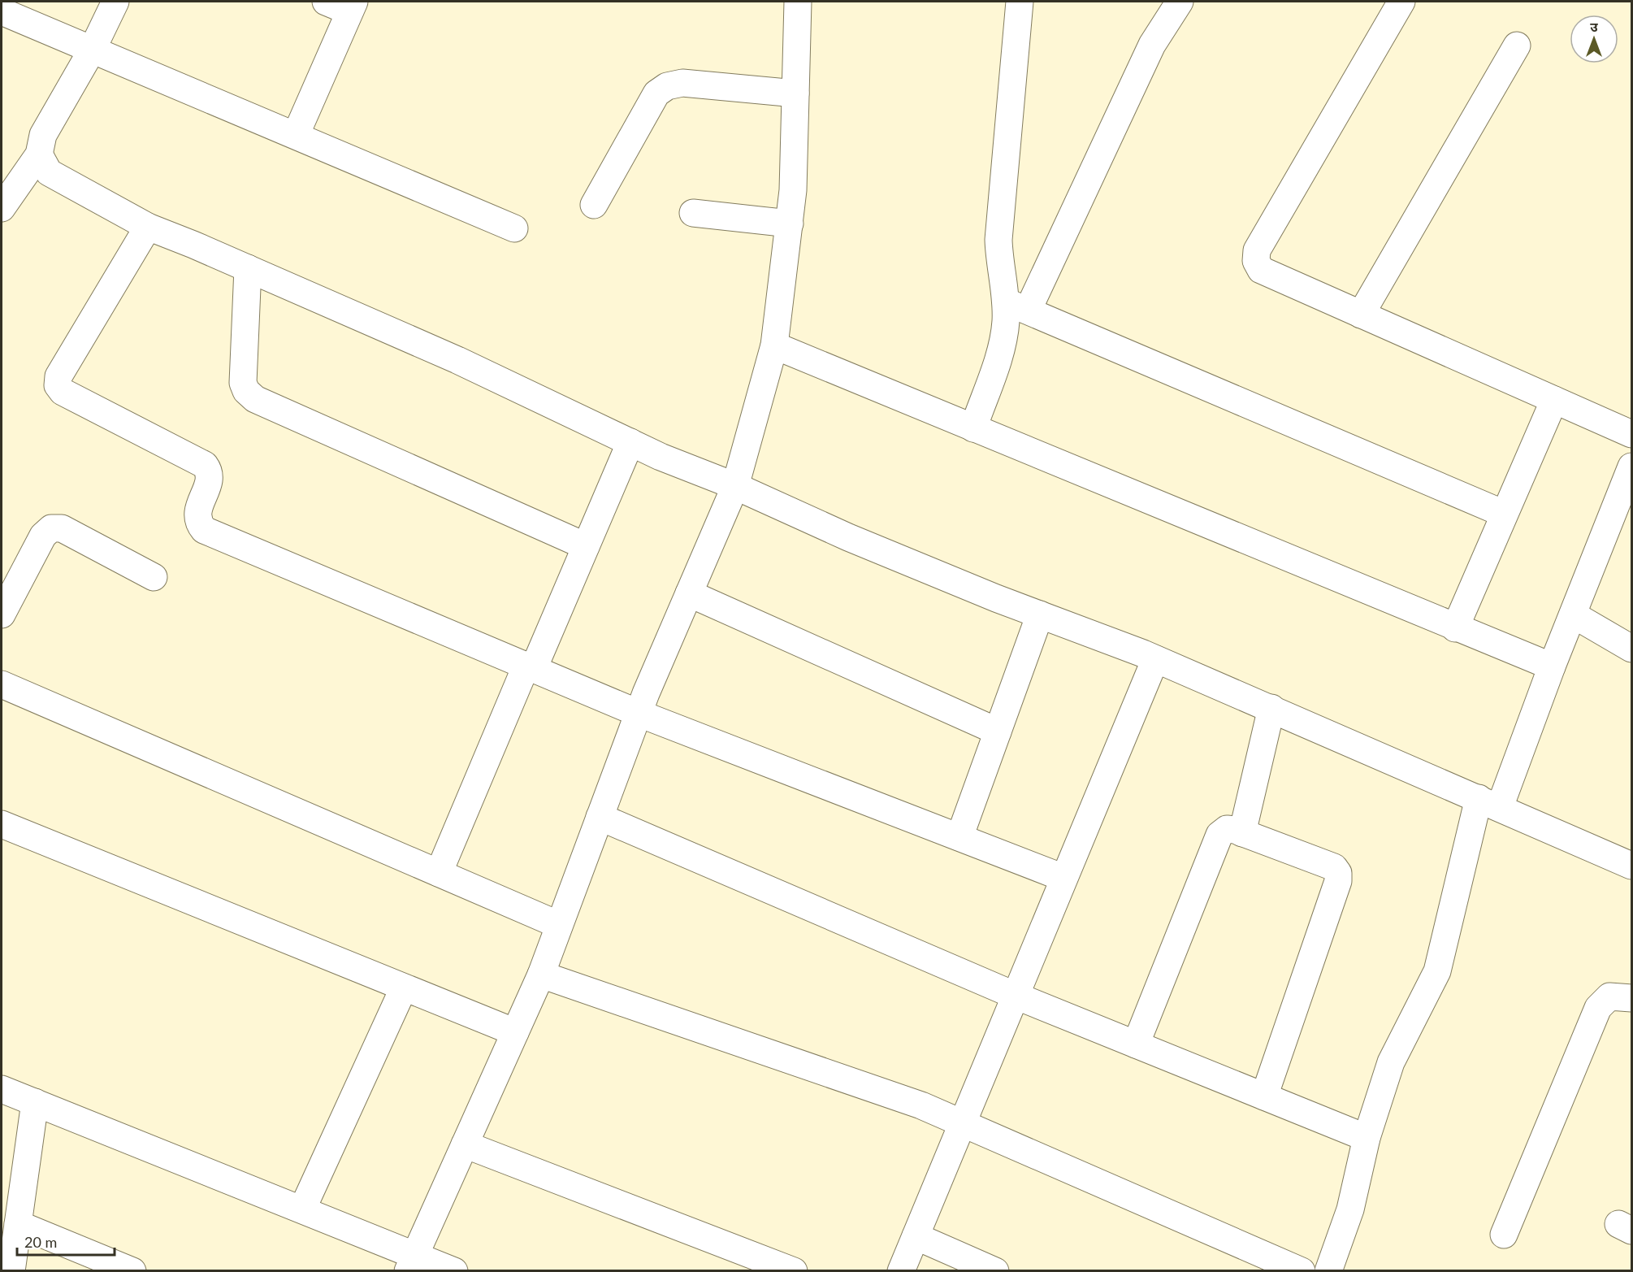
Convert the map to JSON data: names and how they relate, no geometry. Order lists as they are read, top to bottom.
{
  "scale_bar": "20 m",
  "north": "top"
}
